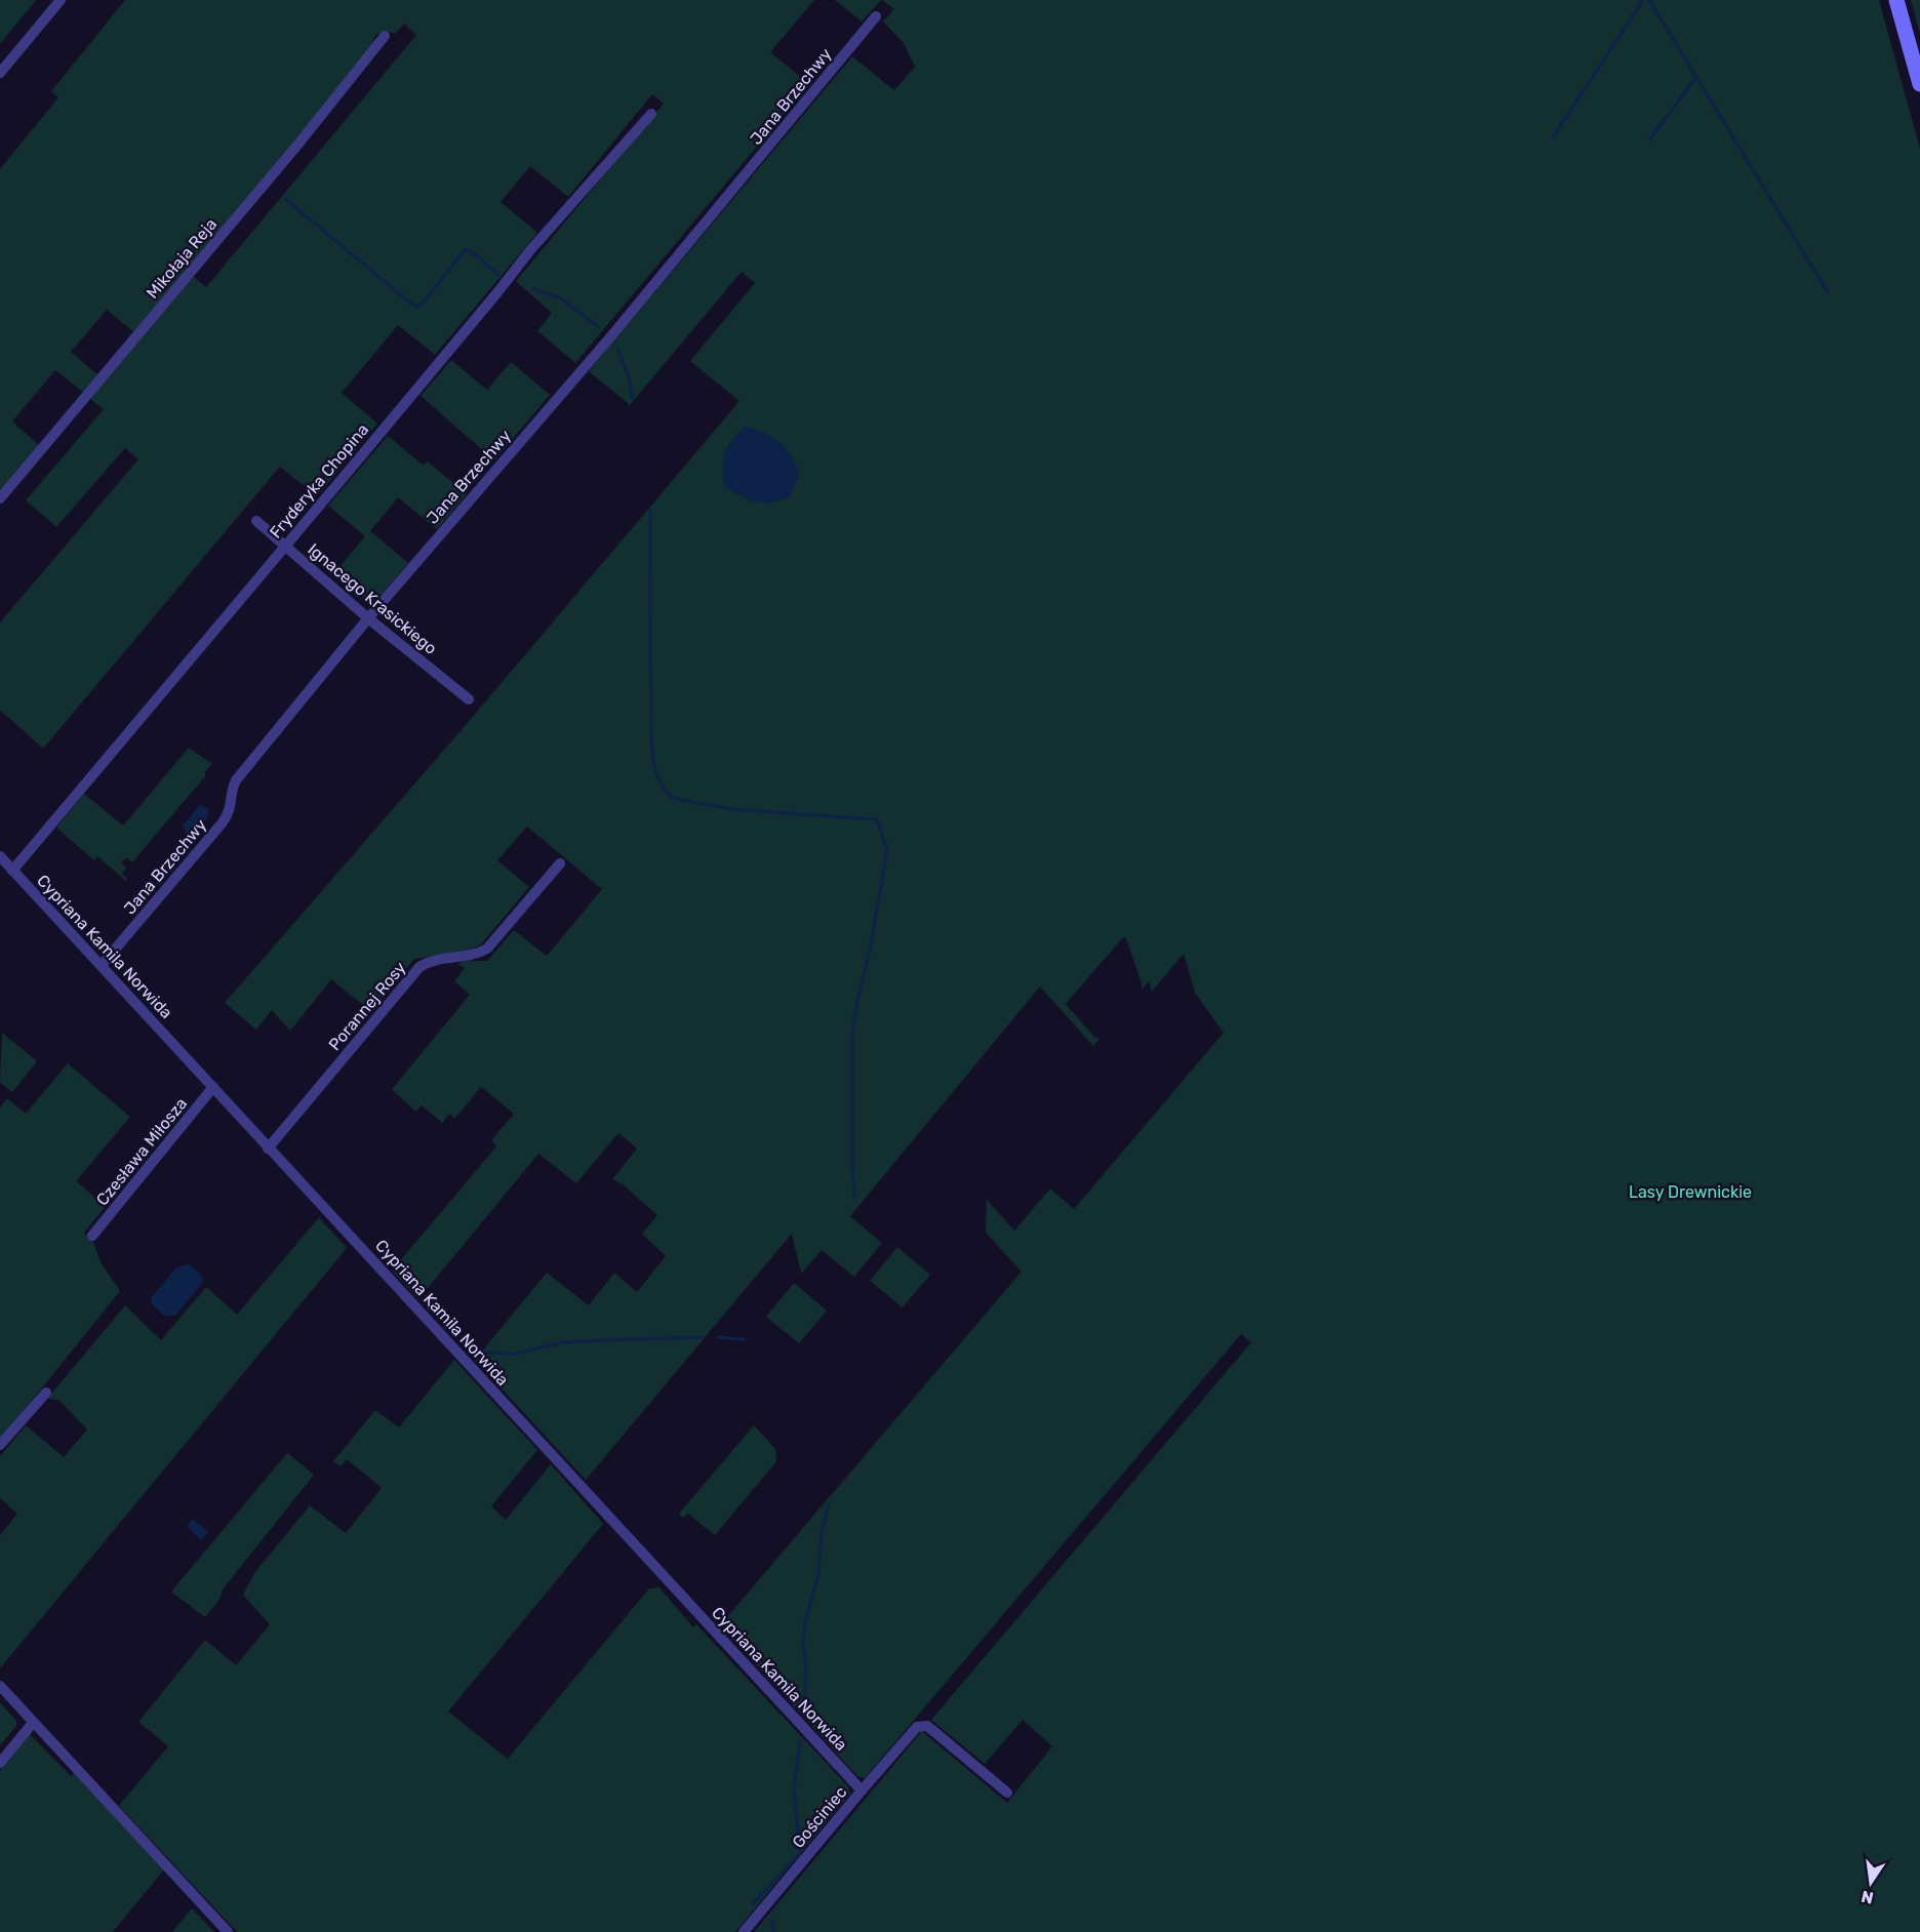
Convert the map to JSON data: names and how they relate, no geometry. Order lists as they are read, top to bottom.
{
  "streets": {
    "street": [
      "Jana Brzechwy",
      "Mikołaja Reja",
      "Fryderyka Chopina",
      "Ignacego Krasickiego",
      "Cypriana Kamila Norwida",
      "Porannej Rosy",
      "Czesława Miłosza",
      "Gościniec"
    ]
  },
  "crossings": [
    ["Jana Brzechwy", "Ignacego Krasickiego"],
    ["Jana Brzechwy", "Cypriana Kamila Norwida"],
    ["Fryderyka Chopina", "Ignacego Krasickiego"],
    ["Fryderyka Chopina", "Cypriana Kamila Norwida"],
    ["Cypriana Kamila Norwida", "Porannej Rosy"],
    ["Cypriana Kamila Norwida", "Czesława Miłosza"],
    ["Cypriana Kamila Norwida", "Gościniec"]
  ],
  "parks": ["Lasy Drewnickie"],
  "north": "bottom"
}
